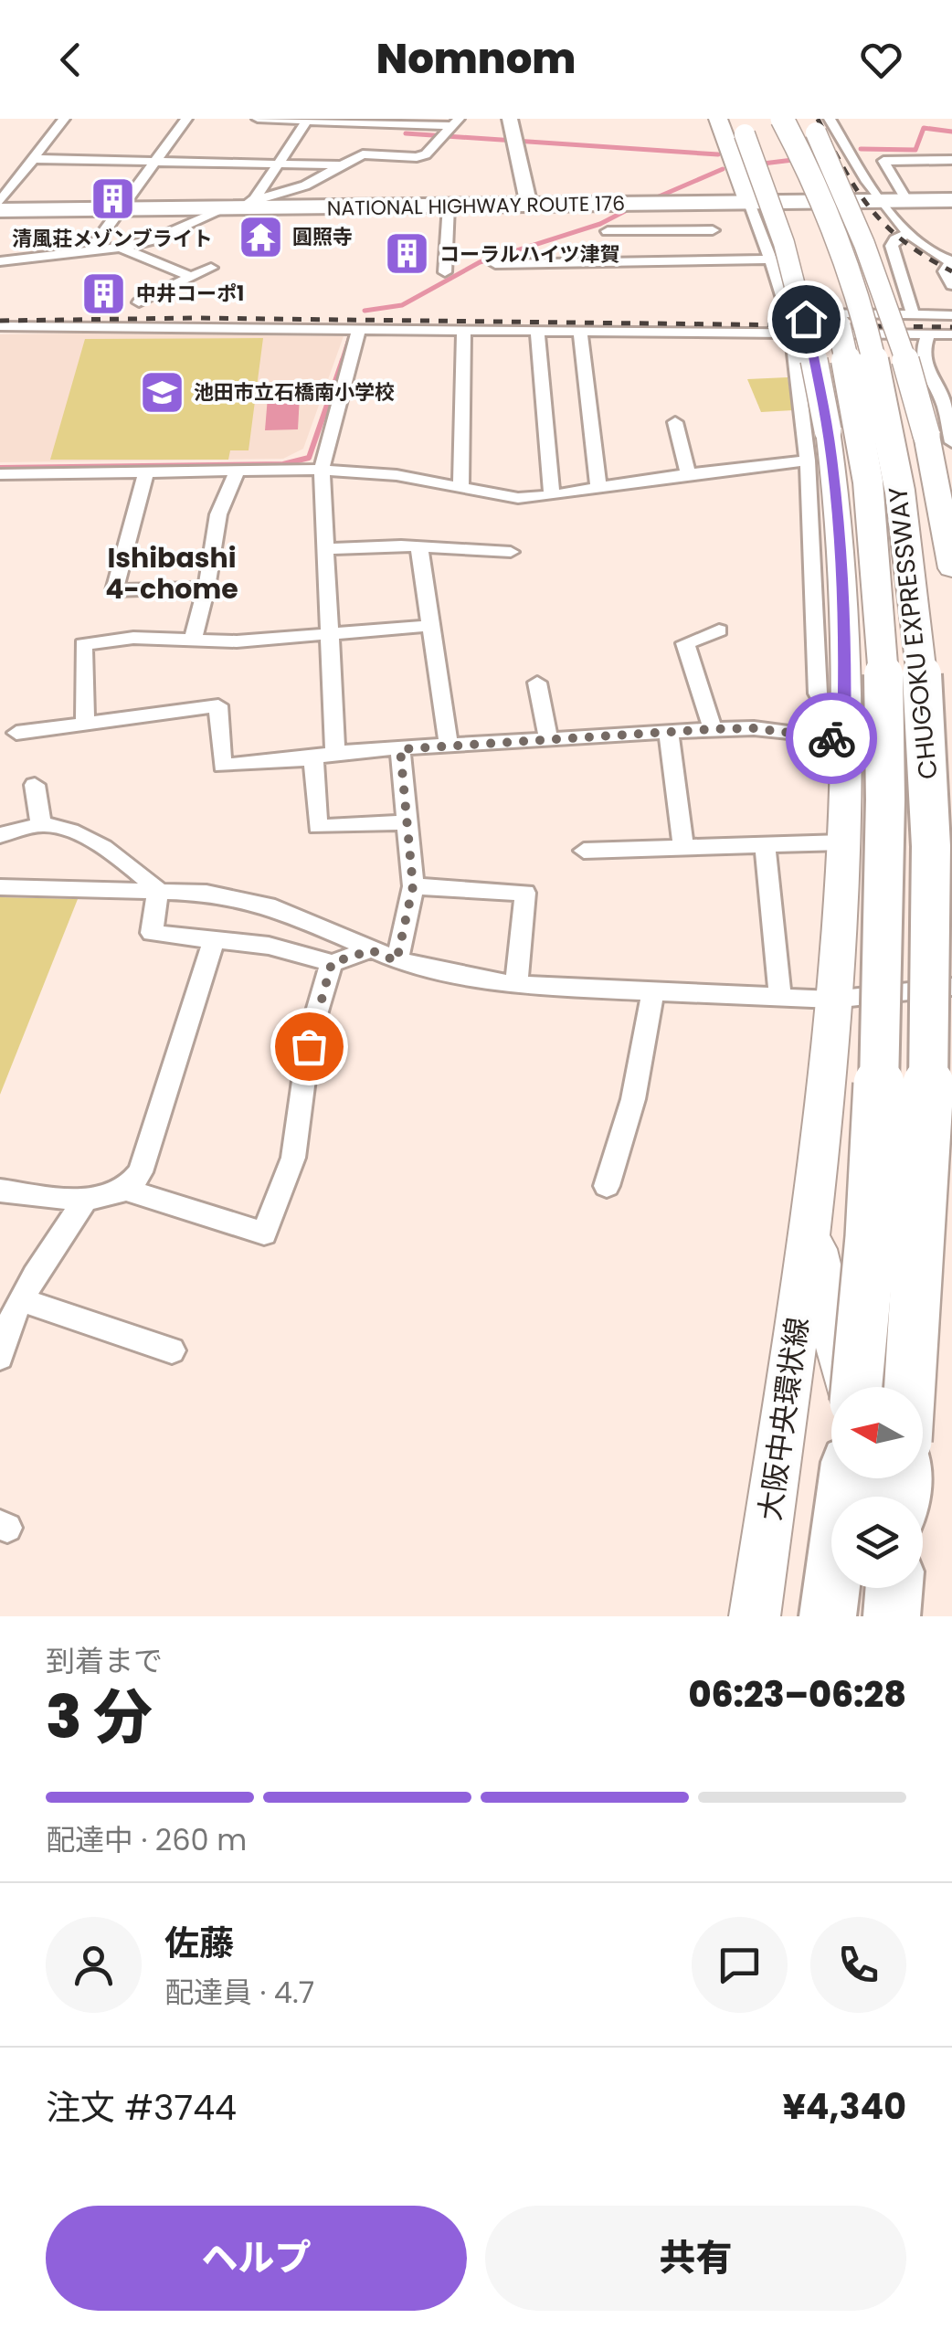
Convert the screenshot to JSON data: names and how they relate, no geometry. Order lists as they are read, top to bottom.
{
  "streets": {
    "highway": ["NATIONAL HIGHWAY ROUTE 176", "CHUGOKU EXPRESSWAY"],
    "main road": ["大阪中央環状線"]
  },
  "crossings": [
    ["CHUGOKU EXPRESSWAY", "大阪中央環状線"]
  ],
  "districts": ["Ishibashi 4-chome"],
  "places": {
    "building": ["清風荘メゾンブライト", "コーラルハイツ津賀", "中井コーポ1"],
    "temple": ["圓照寺"],
    "school or university": ["池田市立石橋南小学校"]
  },
  "north": "left",
  "page": {
    "header": "Nomnom",
    "heading": ["3 分", "到着まで", "06:23–06:28"],
    "panel": [
      "佐藤",
      "配達員 · 4.7",
      "注文 #3744",
      "¥4,340"
    ],
    "bar": "配達中 · 260 m",
    "buttons": ["ヘルプ", "共有"]
  }
}
